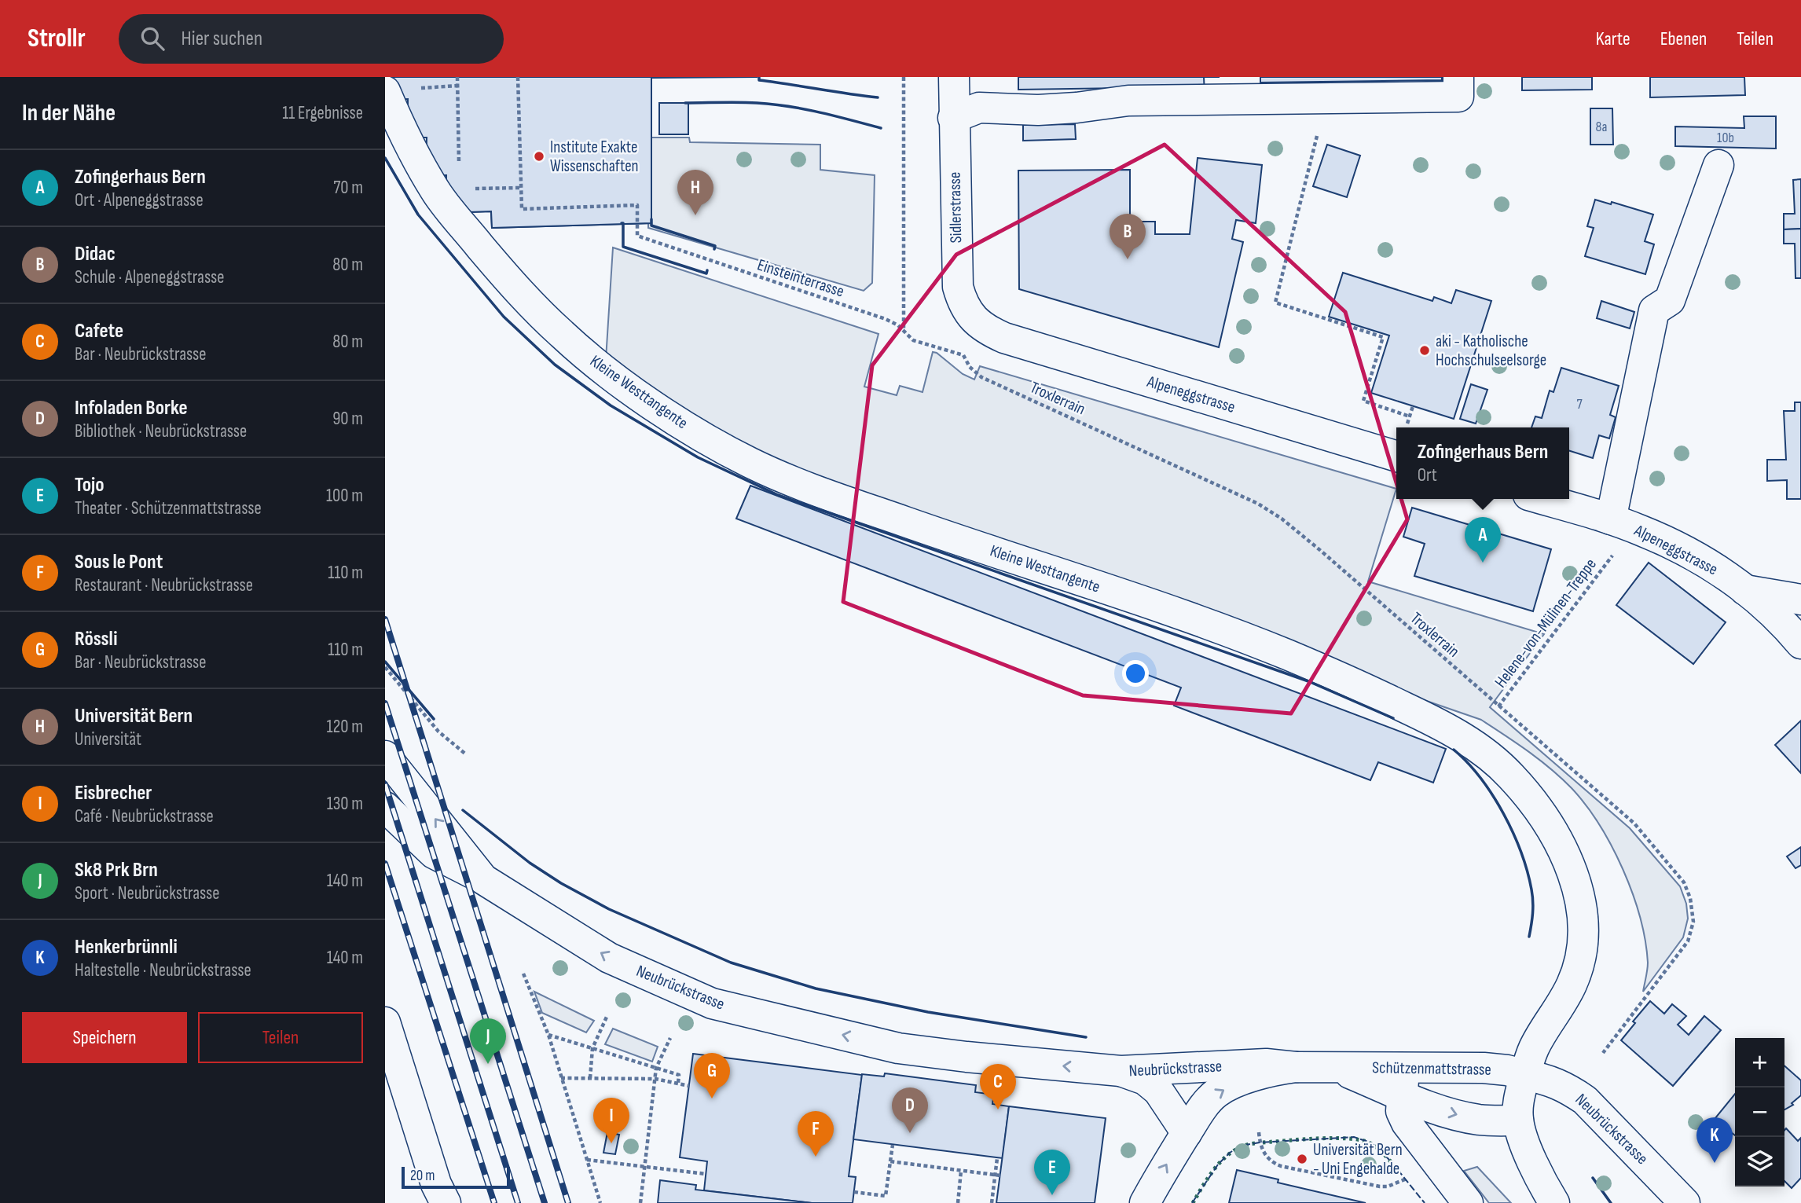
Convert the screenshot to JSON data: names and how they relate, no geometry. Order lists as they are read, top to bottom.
{
  "streets": {
    "main road": [
      "Sidlerstrasse",
      "Kleine Westtangente",
      "Alpeneggstrasse",
      "Neubrückstrasse",
      "Schützenmattstrasse"
    ],
    "path": ["Einsteinterrasse", "Troxlerrain", "Helene-von-Mülinen-Treppe"]
  },
  "crossings": [
    ["Sidlerstrasse", "Alpeneggstrasse"],
    ["Einsteinterrasse", "Troxlerrain"],
    ["Kleine Westtangente", "Neubrückstrasse"],
    ["Kleine Westtangente", "Schützenmattstrasse"],
    ["Troxlerrain", "Helene-von-Mülinen-Treppe"],
    ["Neubrückstrasse", "Schützenmattstrasse"]
  ],
  "one_way": ["Neubrückstrasse"],
  "places": ["Institute Exakte Wissenschaften", "aki - Katholische Hochschulseelsorge", "Universität Bern - Uni Engehalde"],
  "house_numbers": ["8a", "10b", "7"],
  "scale_bar": "20 m",
  "page": {
    "header": "Strollr",
    "search": "Hier suchen",
    "nav": ["Karte", "Ebenen", "Teilen"],
    "heading": ["In der Nähe", "11 Ergebnisse"],
    "list": [
      {
        "mark": "A",
        "name": "Zofingerhaus Bern",
        "note": "Ort · Alpeneggstrasse",
        "value": "70 m"
      },
      {
        "mark": "B",
        "name": "Didac",
        "note": "Schule · Alpeneggstrasse",
        "value": "80 m"
      },
      {
        "mark": "C",
        "name": "Cafete",
        "note": "Bar · Neubrückstrasse",
        "value": "80 m"
      },
      {
        "mark": "D",
        "name": "Infoladen Borke",
        "note": "Bibliothek · Neubrückstrasse",
        "value": "90 m"
      },
      {
        "mark": "E",
        "name": "Tojo",
        "note": "Theater · Schützenmattstrasse",
        "value": "100 m"
      },
      {
        "mark": "F",
        "name": "Sous le Pont",
        "note": "Restaurant · Neubrückstrasse",
        "value": "110 m"
      },
      {
        "mark": "G",
        "name": "Rössli",
        "note": "Bar · Neubrückstrasse",
        "value": "110 m"
      },
      {
        "mark": "H",
        "name": "Universität Bern",
        "note": "Universität",
        "value": "120 m"
      },
      {
        "mark": "I",
        "name": "Eisbrecher",
        "note": "Café · Neubrückstrasse",
        "value": "130 m"
      },
      {
        "mark": "J",
        "name": "Sk8 Prk Brn",
        "note": "Sport · Neubrückstrasse",
        "value": "140 m"
      },
      {
        "mark": "K",
        "name": "Henkerbrünnli",
        "note": "Haltestelle · Neubrückstrasse",
        "value": "140 m"
      }
    ],
    "pins": [
      "H",
      "B",
      "A",
      "J",
      "G",
      "C",
      "D",
      "I",
      "F",
      "K",
      "E"
    ],
    "popup": ["Zofingerhaus Bern", "Ort"],
    "buttons": ["Speichern", "Teilen"],
    "map_buttons": ["+", "−"],
    "scale": "20 m"
  }
}
